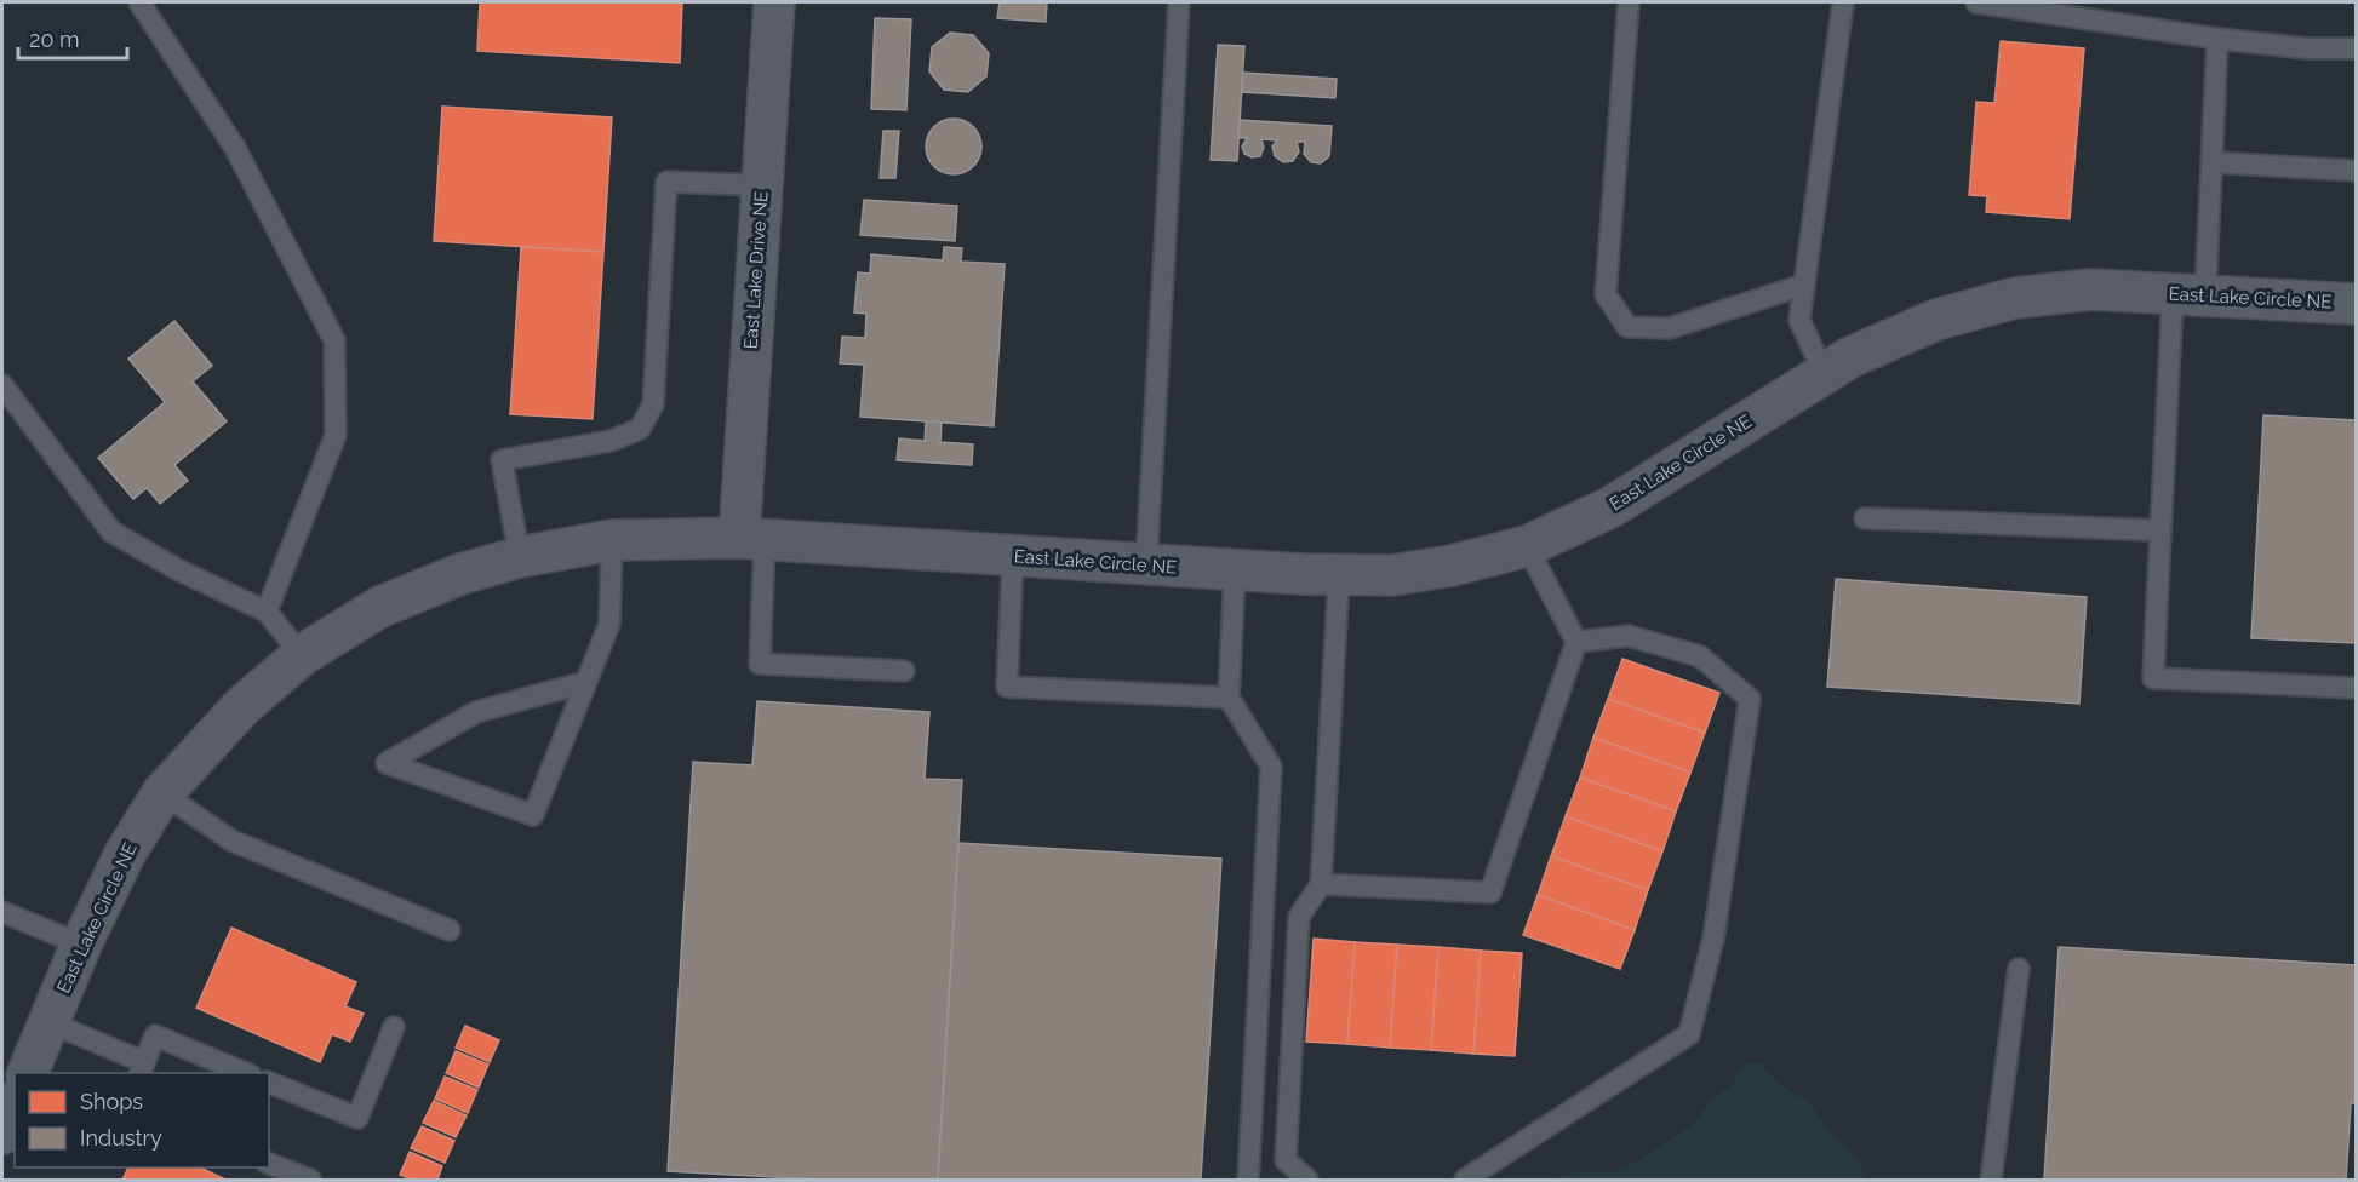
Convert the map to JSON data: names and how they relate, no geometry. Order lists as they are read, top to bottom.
{
  "streets": {
    "street": ["East Lake Drive NE", "East Lake Circle NE"]
  },
  "crossings": [
    ["East Lake Drive NE", "East Lake Circle NE"]
  ],
  "legend": ["Shops", "Industry"],
  "scale_bar": "20 m"
}
